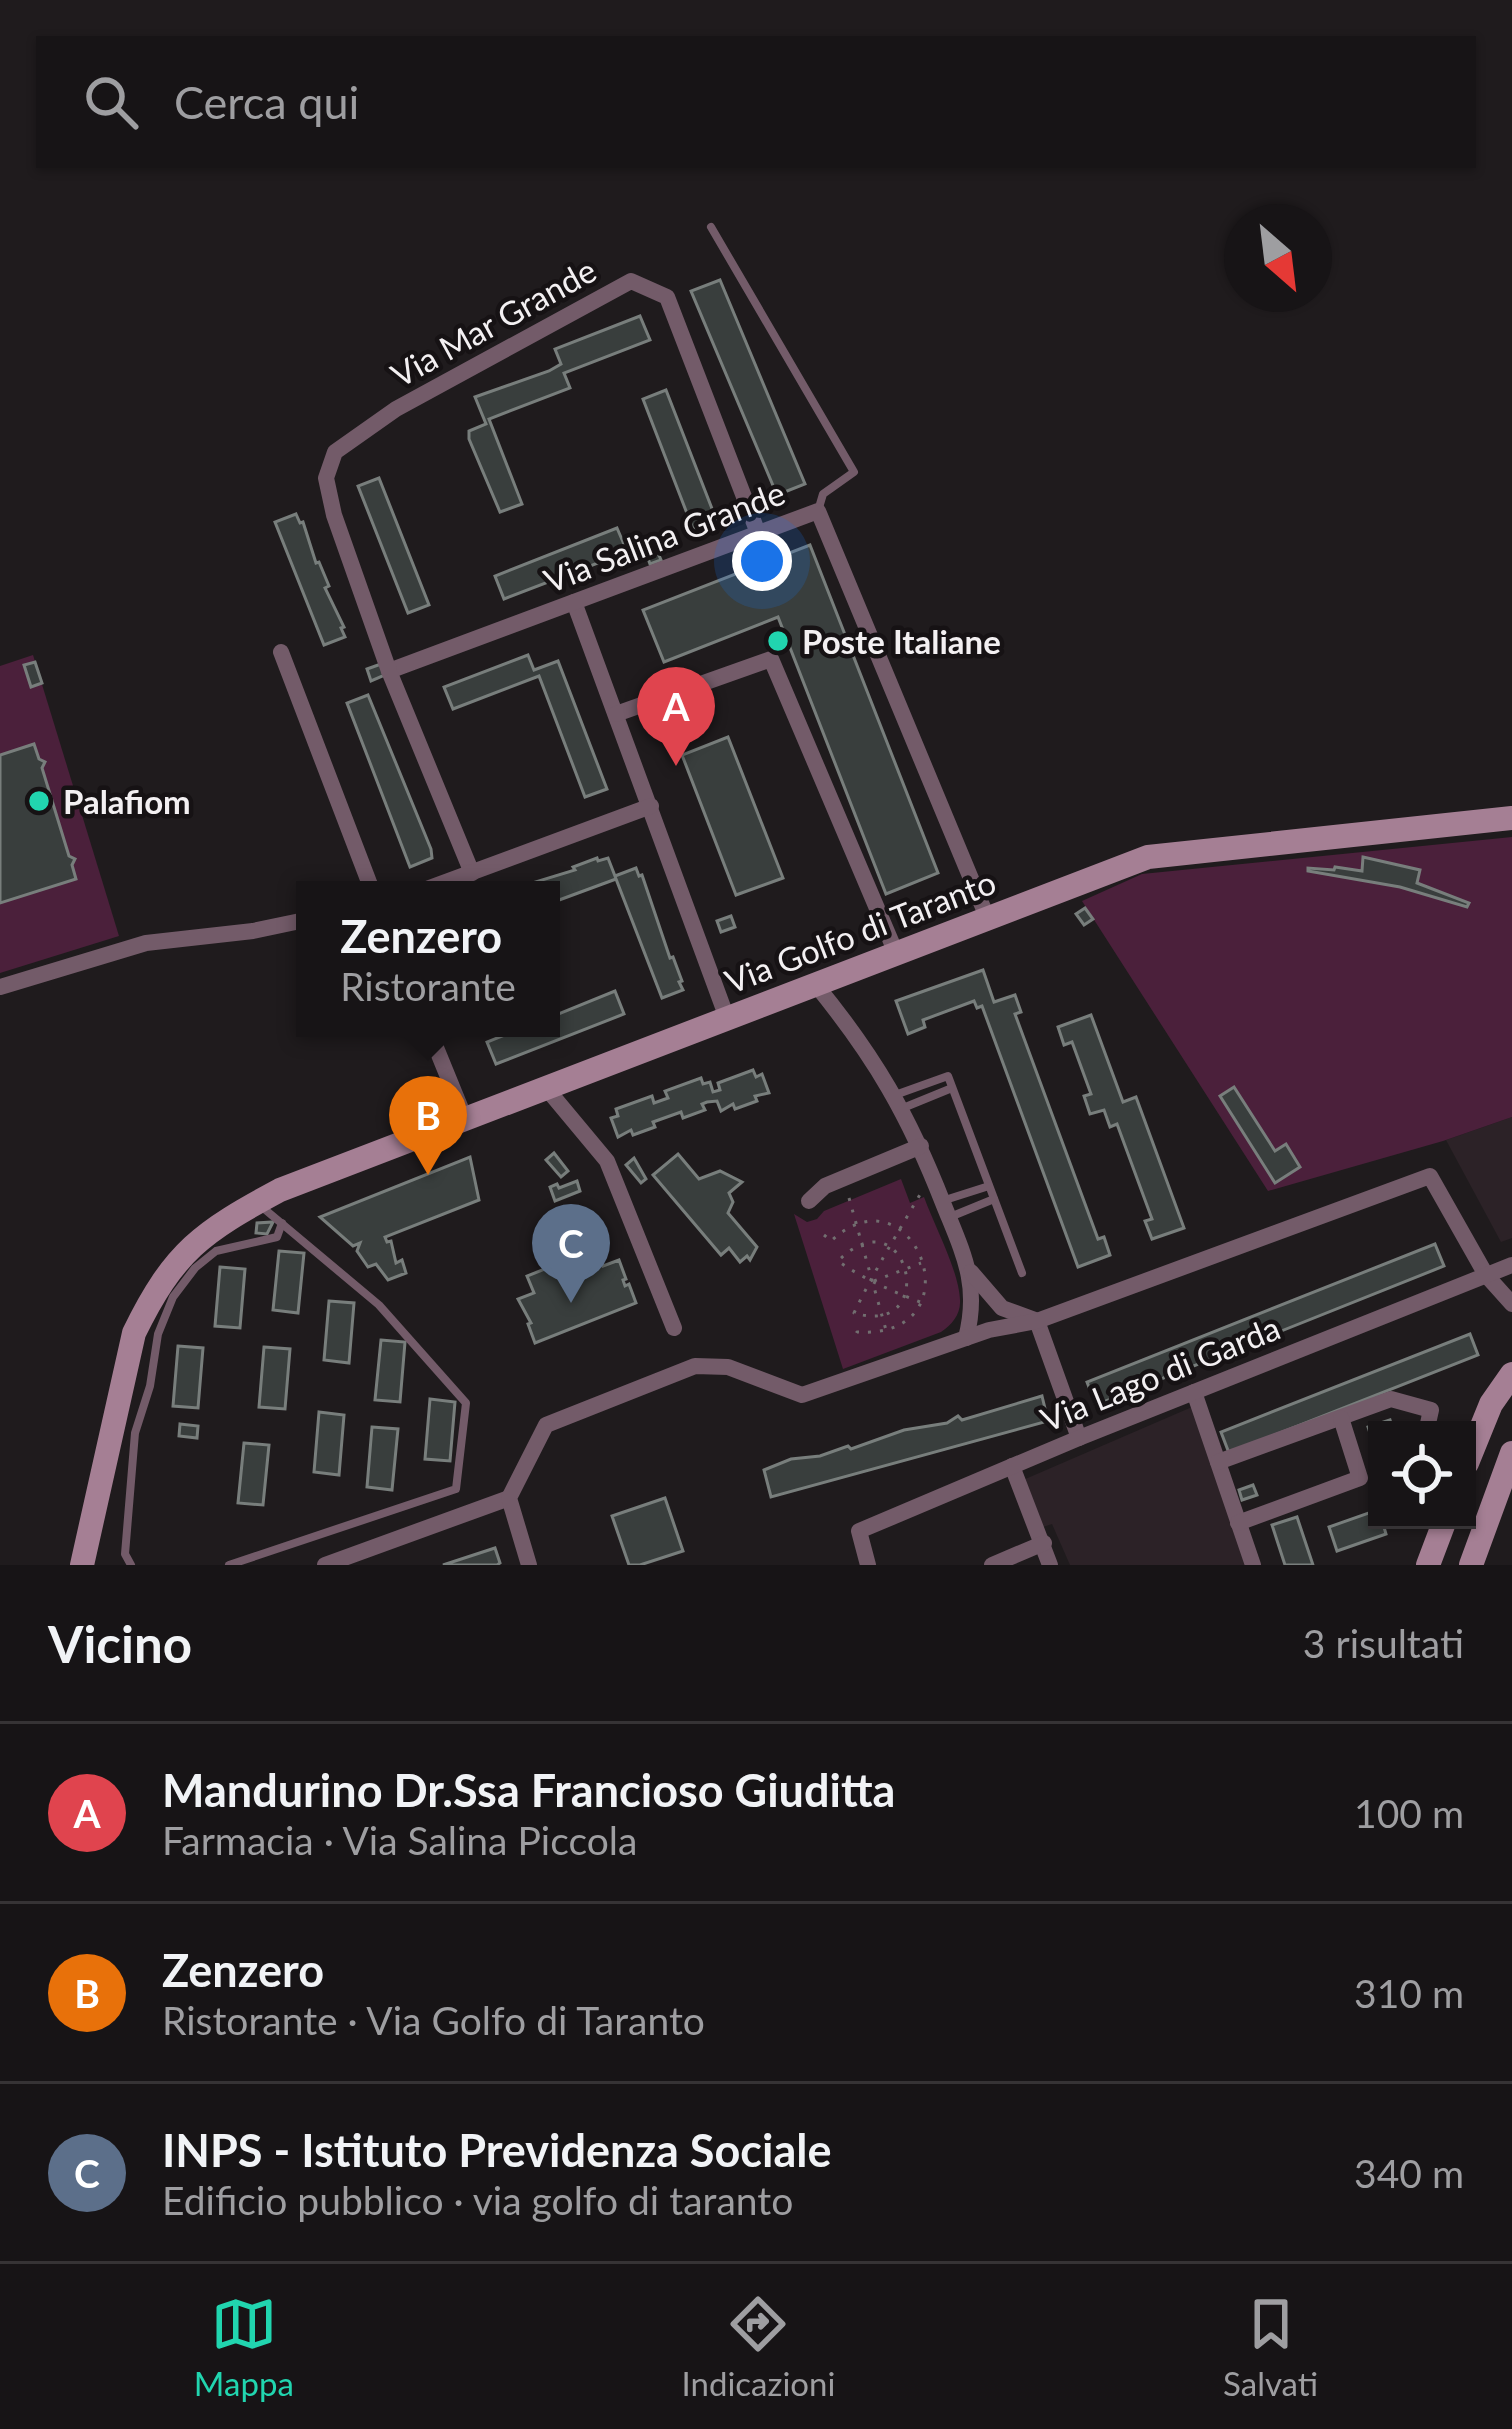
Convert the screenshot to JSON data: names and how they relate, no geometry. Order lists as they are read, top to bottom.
{
  "streets": {
    "street": [
      "Via Mar Grande",
      "Via Salina Grande",
      "Via Golfo di Taranto",
      "Via Lago di Garda"
    ]
  },
  "crossings": [
    ["Via Mar Grande", "Via Salina Grande"],
    ["Via Salina Grande", "Via Golfo di Taranto"]
  ],
  "places": ["Poste Italiane", "Palafiom"],
  "north": "bottom right",
  "page": {
    "search": "Cerca qui",
    "pins": ["A", "B", "C"],
    "popup": ["Zenzero", "Ristorante"],
    "heading": ["Vicino", "3 risultati"],
    "list": [
      {
        "mark": "A",
        "name": "Mandurino Dr.Ssa Francioso Giuditta",
        "note": "Farmacia · Via Salina Piccola",
        "value": "100 m"
      },
      {
        "mark": "B",
        "name": "Zenzero",
        "note": "Ristorante · Via Golfo di Taranto",
        "value": "310 m"
      },
      {
        "mark": "C",
        "name": "INPS - Istituto Previdenza Sociale",
        "note": "Edificio pubblico · via golfo di taranto",
        "value": "340 m"
      }
    ],
    "nav": ["Mappa", "Indicazioni", "Salvati"]
  }
}
